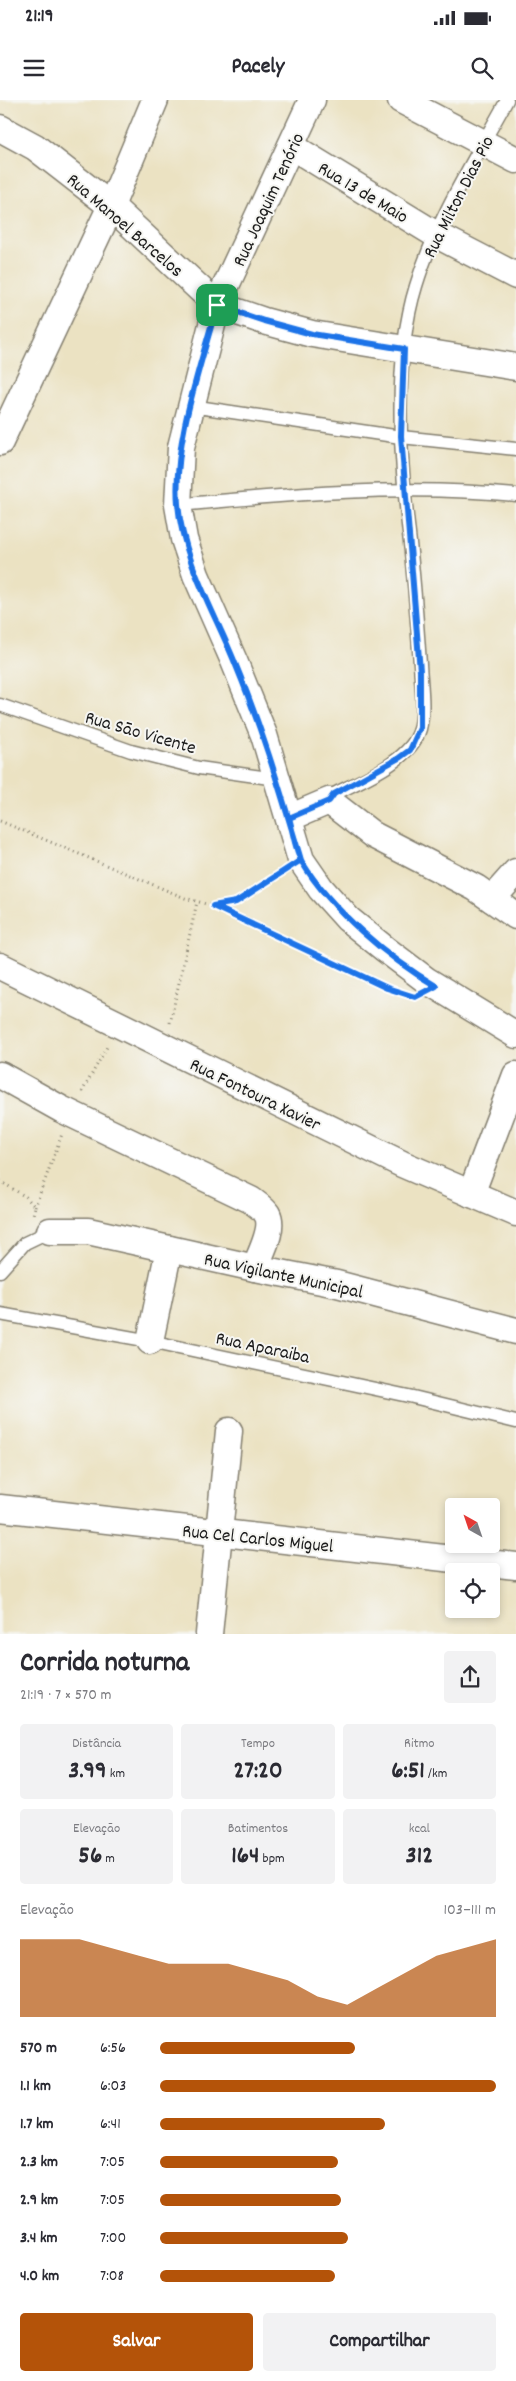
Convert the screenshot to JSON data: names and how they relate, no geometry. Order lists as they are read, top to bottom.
{
  "streets": {
    "street": [
      "Rua 13 de Maio",
      "Rua Milton Dias Pio",
      "Rua Joaquim Tenório",
      "Rua Manoel Barcelos",
      "Rua Fontoura Xavier",
      "Rua Vigilante Municipal",
      "Rua Cel Carlos Miguel"
    ],
    "lane": ["Rua Sāo Vicente", "Rua Aparaiba"]
  },
  "crossings": [
    ["Rua 13 de Maio", "Rua Milton Dias Pio"],
    ["Rua 13 de Maio", "Rua Joaquim Tenório"],
    ["Rua Milton Dias Pio", "Rua Joaquim Tenório"],
    ["Rua Milton Dias Pio", "Rua Manoel Barcelos"],
    ["Rua Joaquim Tenório", "Rua Manoel Barcelos"],
    ["Rua Joaquim Tenório", "Rua Sāo Vicente"]
  ],
  "north": "top left",
  "page": {
    "status": "21:19",
    "header": "Pacely",
    "heading": ["Corrida noturna", "21:19 · 7 × 570 m"],
    "stats": [
      ["Distância", "3.99 km"],
      ["Tempo", "27:20"],
      ["Ritmo", "6:51 /km"],
      ["Elevação", "56 m"],
      ["Batimentos", "164 bpm"],
      ["kcal", "312"]
    ],
    "chart": ["Elevação", "103–111 m"],
    "list": [
      {
        "name": "570 m",
        "note": "6:56"
      },
      {
        "name": "1.1 km",
        "note": "6:03"
      },
      {
        "name": "1.7 km",
        "note": "6:41"
      },
      {
        "name": "2.3 km",
        "note": "7:05"
      },
      {
        "name": "2.9 km",
        "note": "7:05"
      },
      {
        "name": "3.4 km",
        "note": "7:00"
      },
      {
        "name": "4.0 km",
        "note": "7:08"
      }
    ],
    "buttons": ["Salvar", "Compartilhar"]
  }
}
